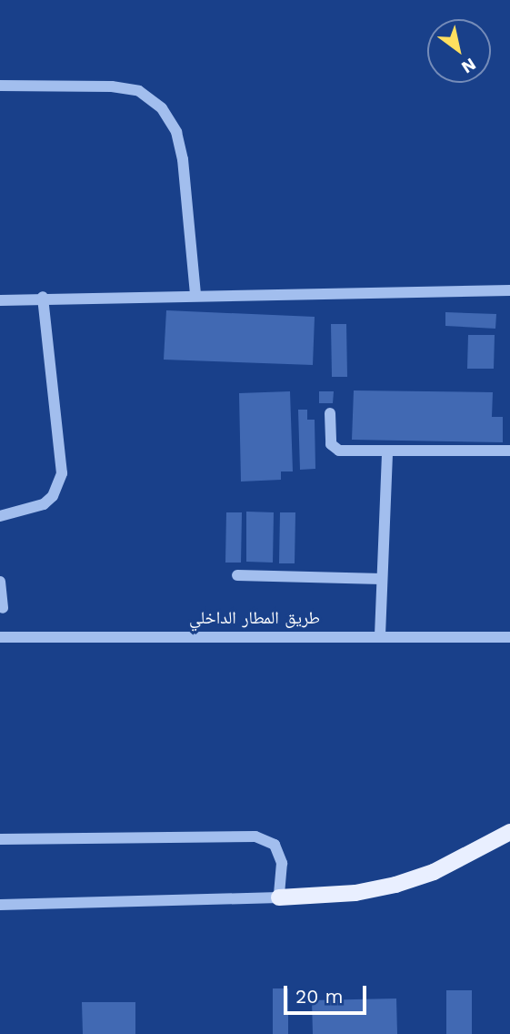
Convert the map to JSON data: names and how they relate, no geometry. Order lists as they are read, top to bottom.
{
  "streets": {
    "street": ["طريق المطار الداخلي"]
  },
  "scale_bar": "20 m",
  "north": "bottom right"
}
